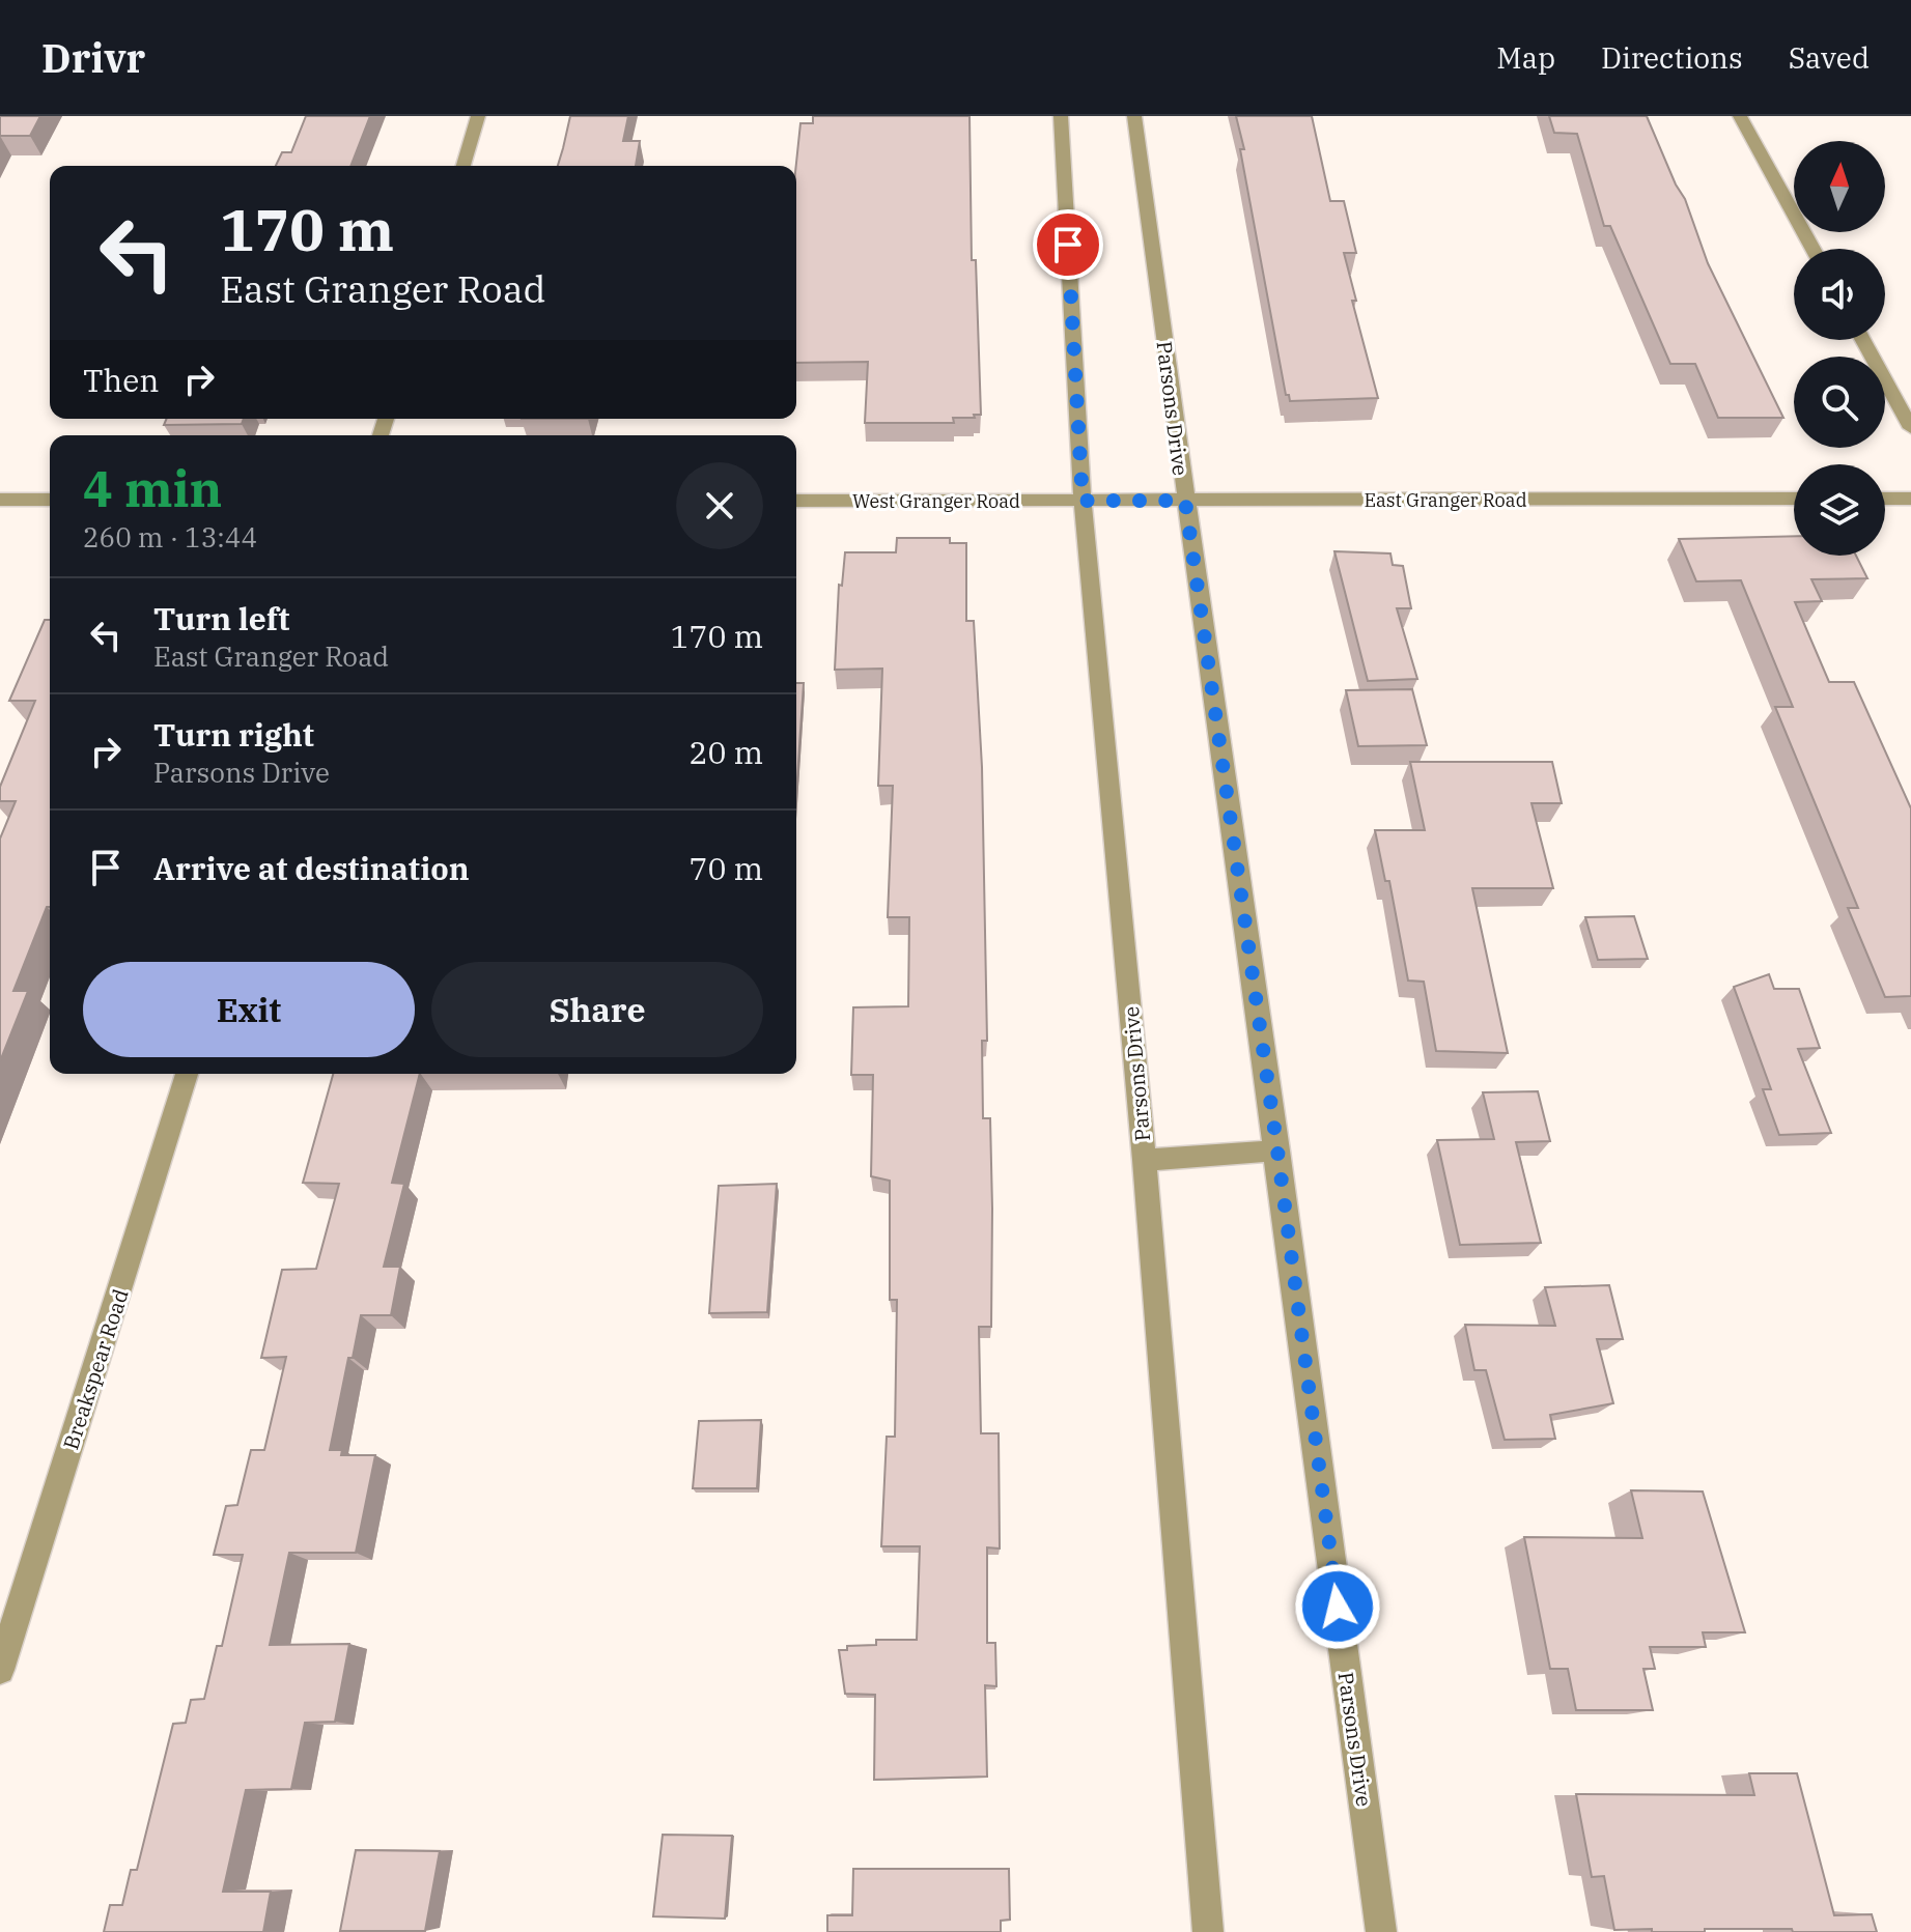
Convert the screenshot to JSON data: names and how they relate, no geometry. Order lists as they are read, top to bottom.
{
  "streets": {
    "street": [
      "Parsons Drive",
      "East Granger Road",
      "West Granger Road",
      "Breakspear Road"
    ]
  },
  "crossings": [
    ["Parsons Drive", "East Granger Road"],
    ["Parsons Drive", "West Granger Road"],
    ["East Granger Road", "West Granger Road"]
  ],
  "north": "top",
  "page": {
    "header": "Drivr",
    "nav": ["Map", "Directions", "Saved"],
    "turn": ["170 m", "East Granger Road"],
    "then": "Then",
    "heading": ["4 min", "260 m · 13:44"],
    "list": [
      {
        "name": "Turn left",
        "note": "East Granger Road",
        "value": "170 m"
      },
      {
        "name": "Turn right",
        "note": "Parsons Drive",
        "value": "20 m"
      },
      {
        "name": "Arrive at destination",
        "value": "70 m"
      }
    ],
    "buttons": ["Exit", "Share"]
  }
}
